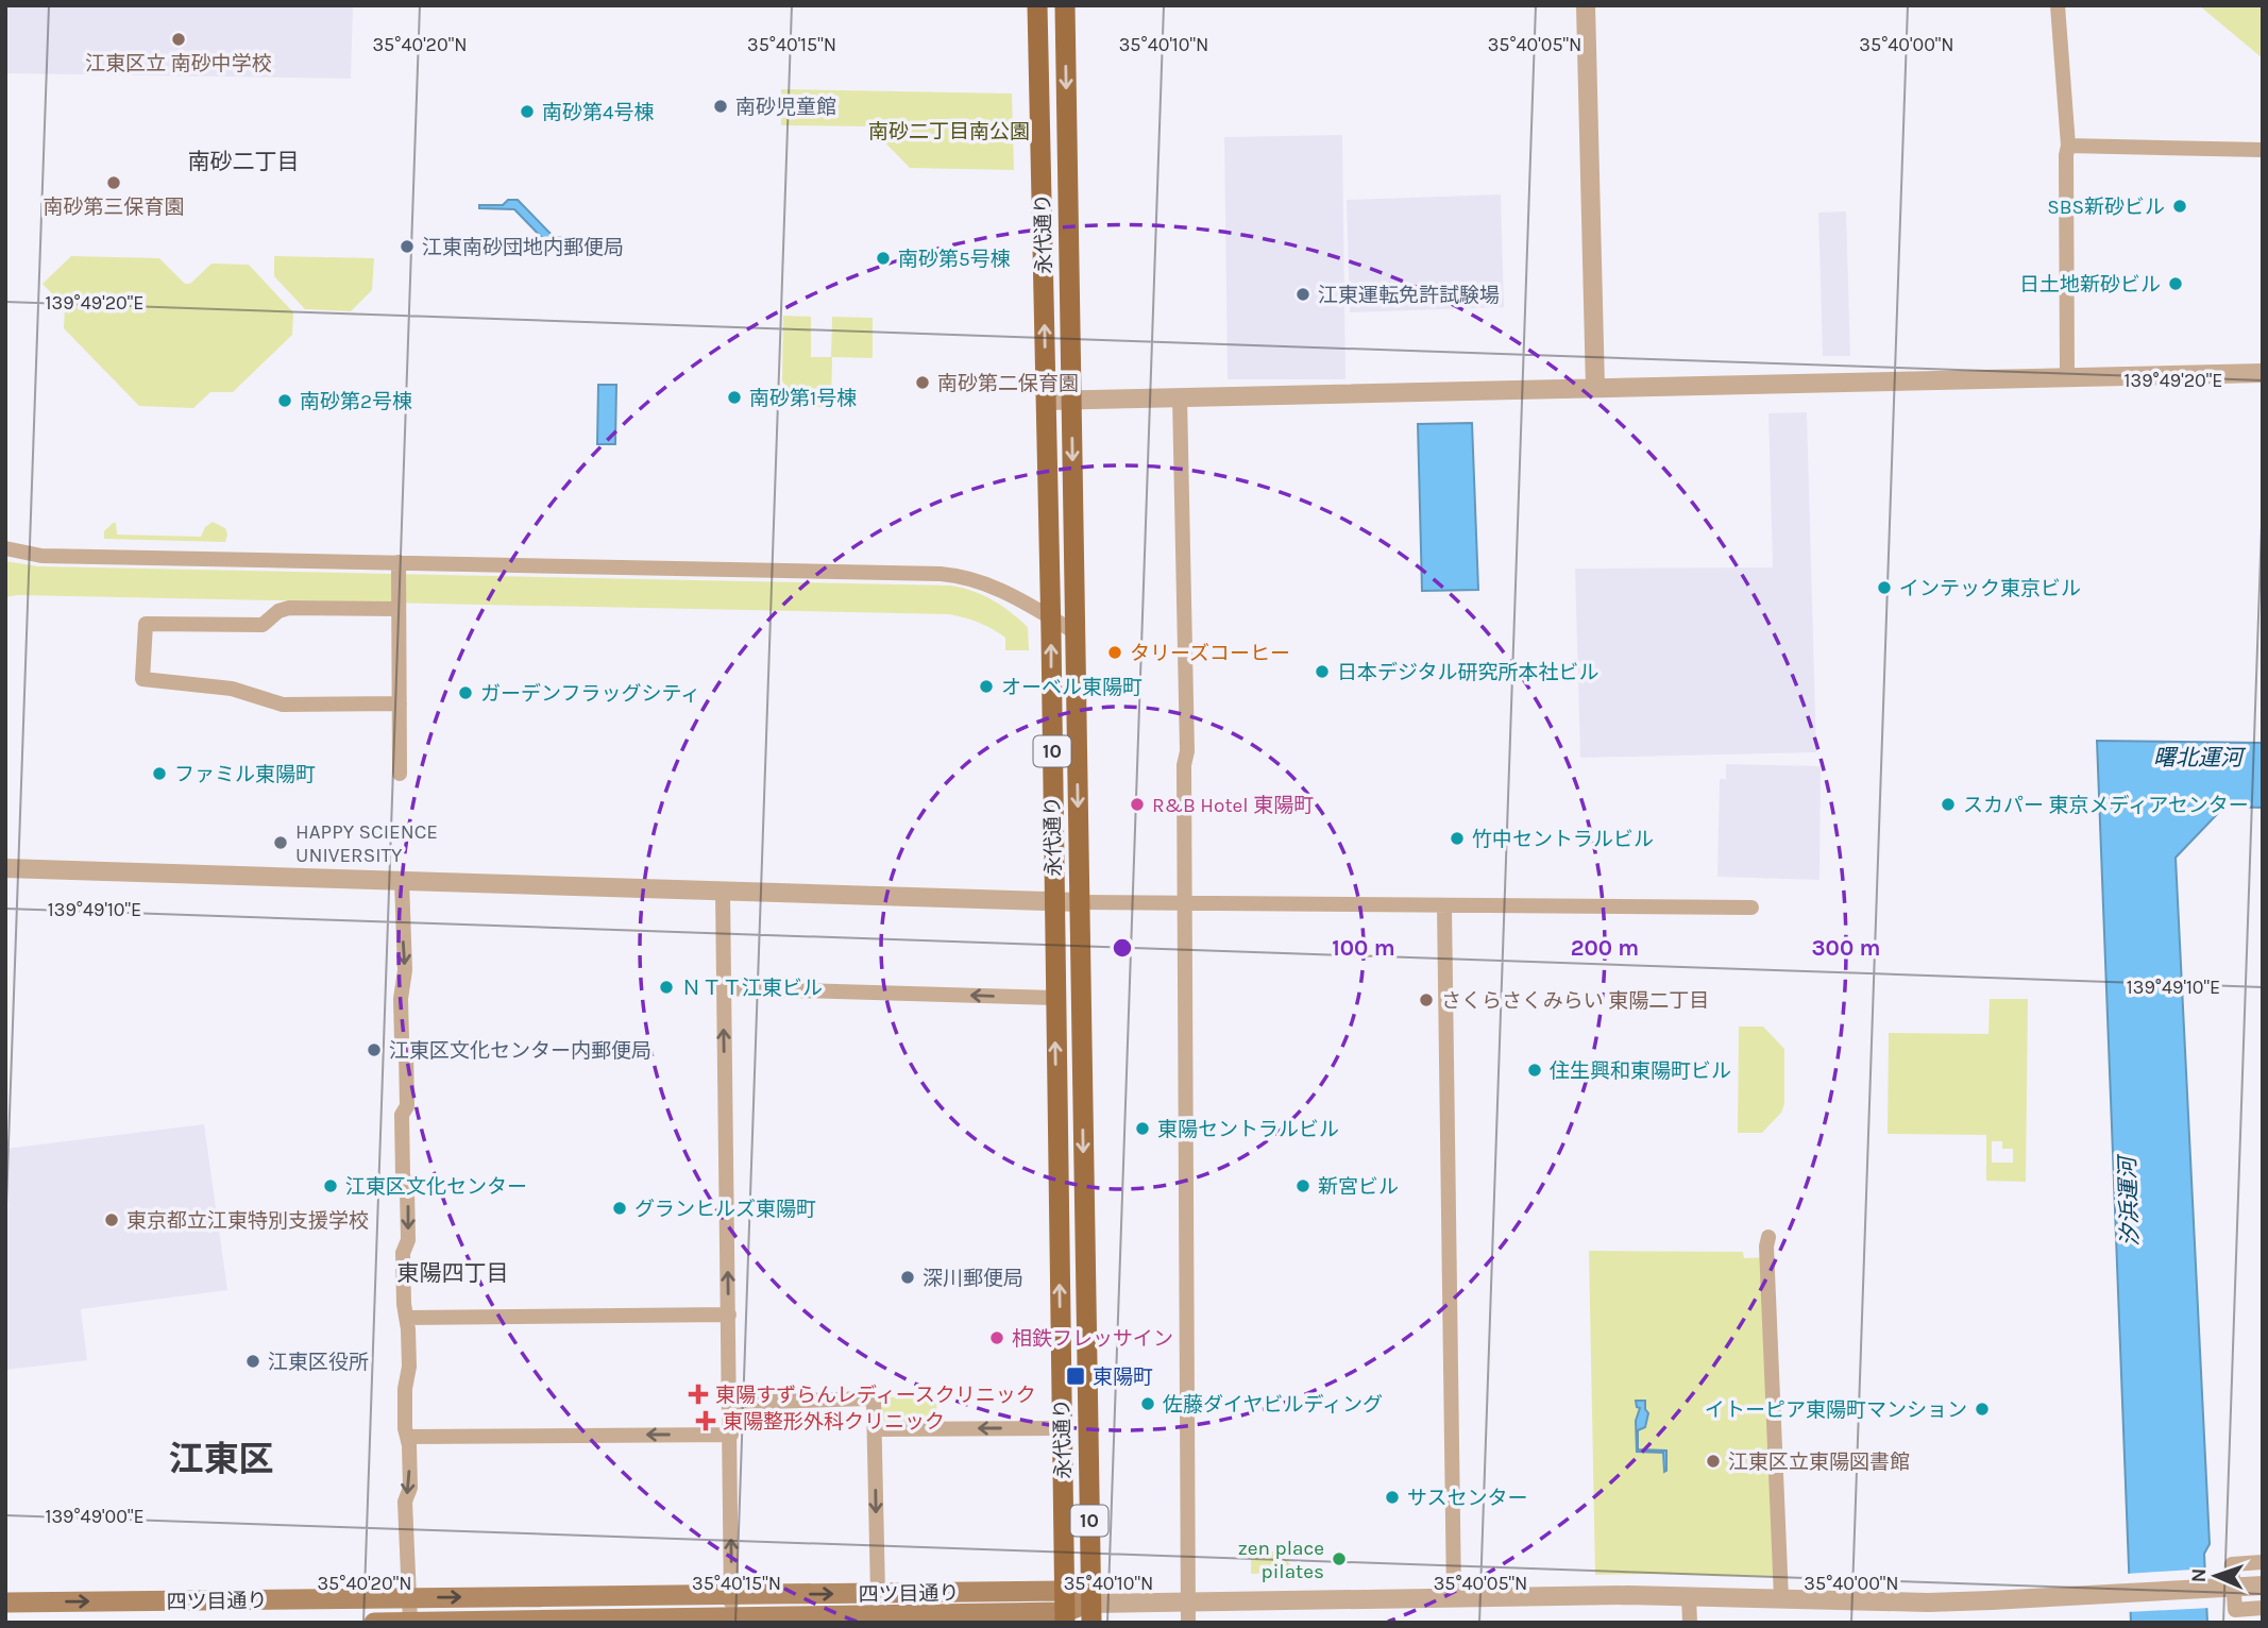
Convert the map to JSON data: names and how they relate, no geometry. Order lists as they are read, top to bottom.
{
  "streets": {
    "main road": ["永代通り", "10", "四ツ目通り"]
  },
  "crossings": [
    ["永代通り", "四ツ目通り"]
  ],
  "districts": ["南砂二丁目", "東陽四丁目", "江東区"],
  "water": ["曙北運河", "汐浜運河"],
  "parks": ["南砂二丁目南公園"],
  "places": {
    "other": [
      "江東区立 南砂中学校",
      "南砂児童館",
      "南砂第4号棟",
      "南砂第三保育園",
      "SBS新砂ビル",
      "江東南砂団地内郵便局",
      "南砂第5号棟",
      "日土地新砂ビル",
      "江東運転免許試験場",
      "南砂第二保育園",
      "南砂第1号棟",
      "南砂第2号棟",
      "インテック東京ビル",
      "タリーズコーヒー",
      "日本デジタル研究所本社ビル",
      "オーベル東陽町",
      "ガーデンフラッグシティ",
      "ファミル東陽町",
      "R&B Hotel 東陽町",
      "スカパー 東京メディアセンター",
      "竹中セントラルビル",
      "HAPPY SCIENCE UNIVERSITY",
      "ＮＴＴ江東ビル",
      "さくらさくみらい 東陽二丁目",
      "江東区文化センター内郵便局",
      "住生興和東陽町ビル",
      "東陽セントラルビル",
      "江東区文化センター",
      "新宮ビル",
      "グランヒルズ東陽町",
      "東京都立江東特別支援学校",
      "深川郵便局",
      "相鉄フレッサイン",
      "江東区役所",
      "佐藤ダイヤビルディング",
      "イトーピア東陽町マンション",
      "江東区立東陽図書館",
      "サスセンター",
      "zen place pilates"
    ],
    "transit": ["東陽町"],
    "health": ["東陽すずらんレディースクリニック", "東陽整形外科クリニック"]
  },
  "north": "left",
  "coordinates": [
    "35°40'20\"N",
    "35°40'15\"N",
    "35°40'10\"N",
    "35°40'05\"N",
    "35°40'00\"N",
    "139°49'20\"E",
    "139°49'10\"E",
    "139°49'00\"E"
  ],
  "rings": ["100 m", "200 m", "300 m"]
}
